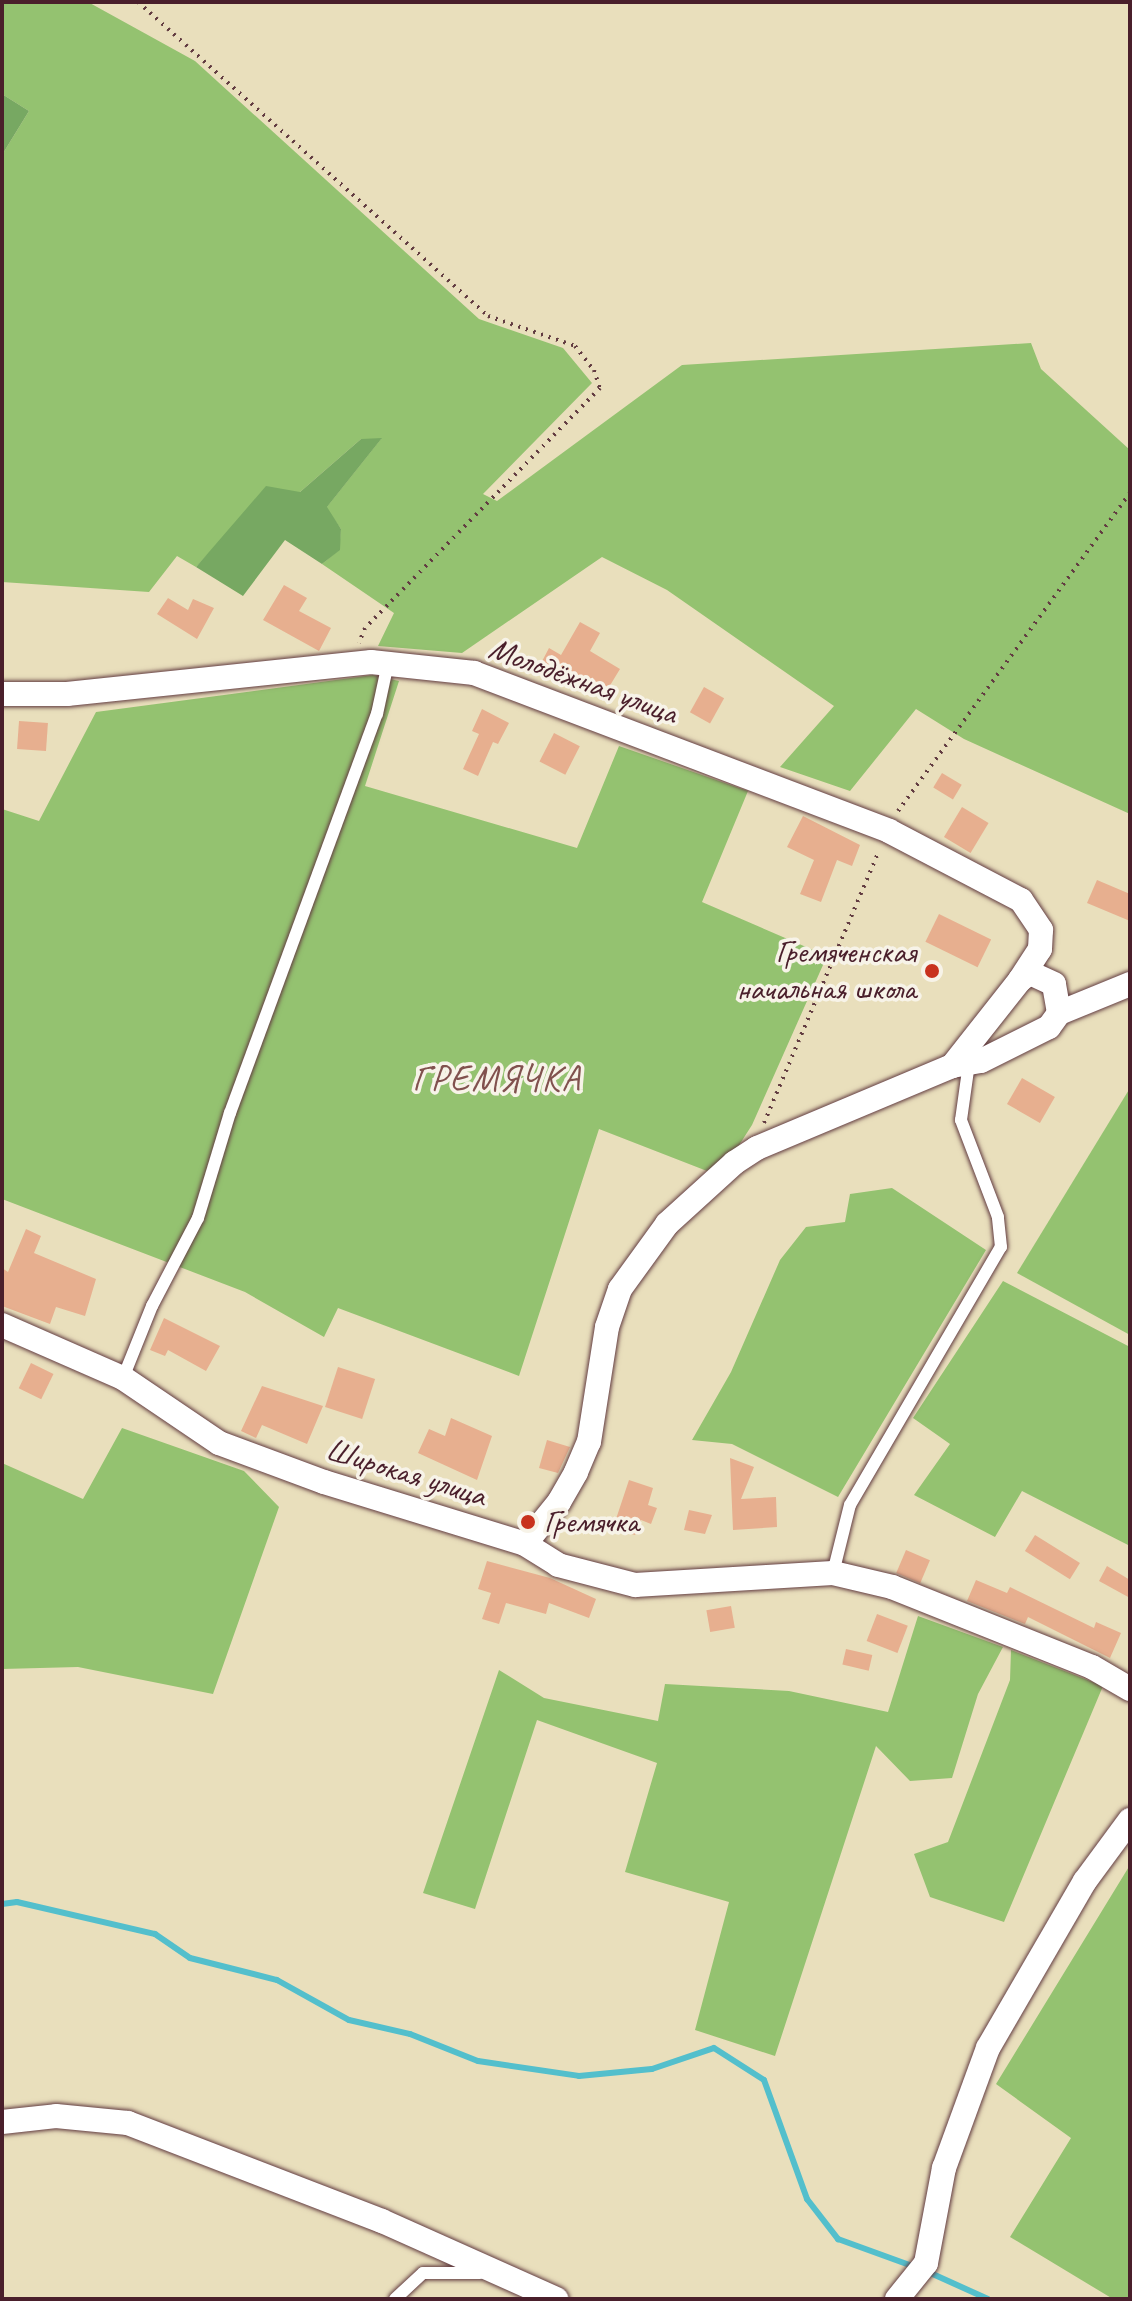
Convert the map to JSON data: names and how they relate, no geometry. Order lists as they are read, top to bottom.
{
  "streets": {
    "street": ["Молодёжная улица", "Широкая улица"]
  },
  "districts": ["ГРЕМЯЧКА"],
  "places": ["Гремяченская начальная школа", "Гремячка"]
}
